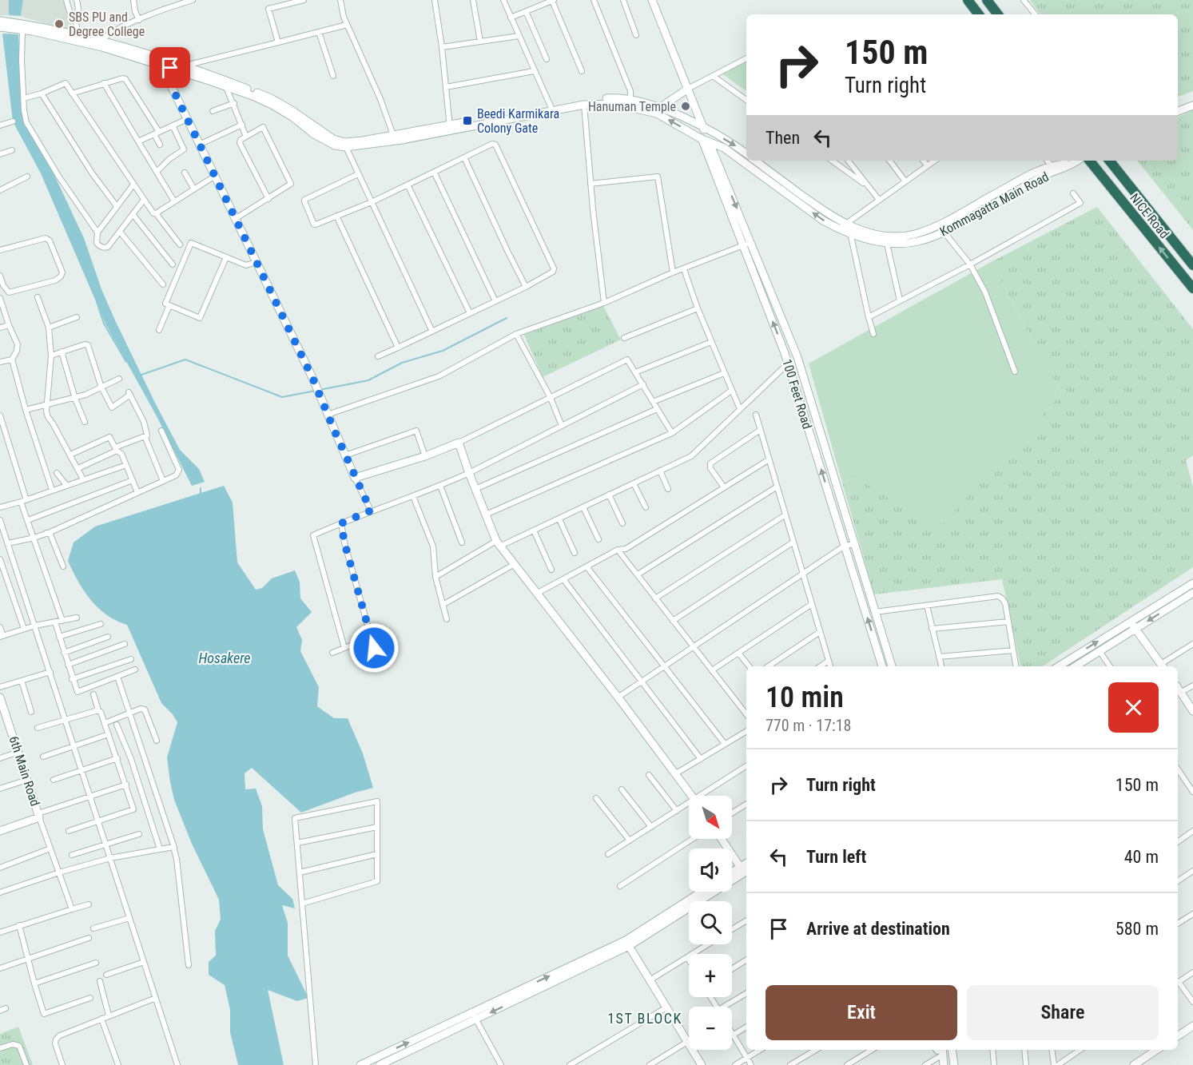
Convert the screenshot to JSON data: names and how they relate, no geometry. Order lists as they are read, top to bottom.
{
  "streets": {
    "highway": ["NICE Road"],
    "main road": ["Kommagatta Main Road", "100 Feet Road", "6th Main Road"]
  },
  "crossings": [
    ["Kommagatta Main Road", "100 Feet Road"]
  ],
  "districts": ["1ST BLOCK"],
  "water": ["Hosakere"],
  "places": {
    "other": ["SBS PU and Degree College", "Hanuman Temple"],
    "transit": ["Beedi Karmikara Colony Gate"]
  },
  "north": "bottom right",
  "page": {
    "turn": ["150 m", "Turn right"],
    "then": "Then",
    "heading": ["10 min", "770 m · 17:18"],
    "list": [
      {
        "name": "Turn right",
        "value": "150 m"
      },
      {
        "name": "Turn left",
        "value": "40 m"
      },
      {
        "name": "Arrive at destination",
        "value": "580 m"
      }
    ],
    "map_buttons": ["+", "−"],
    "buttons": ["Exit", "Share"]
  }
}
